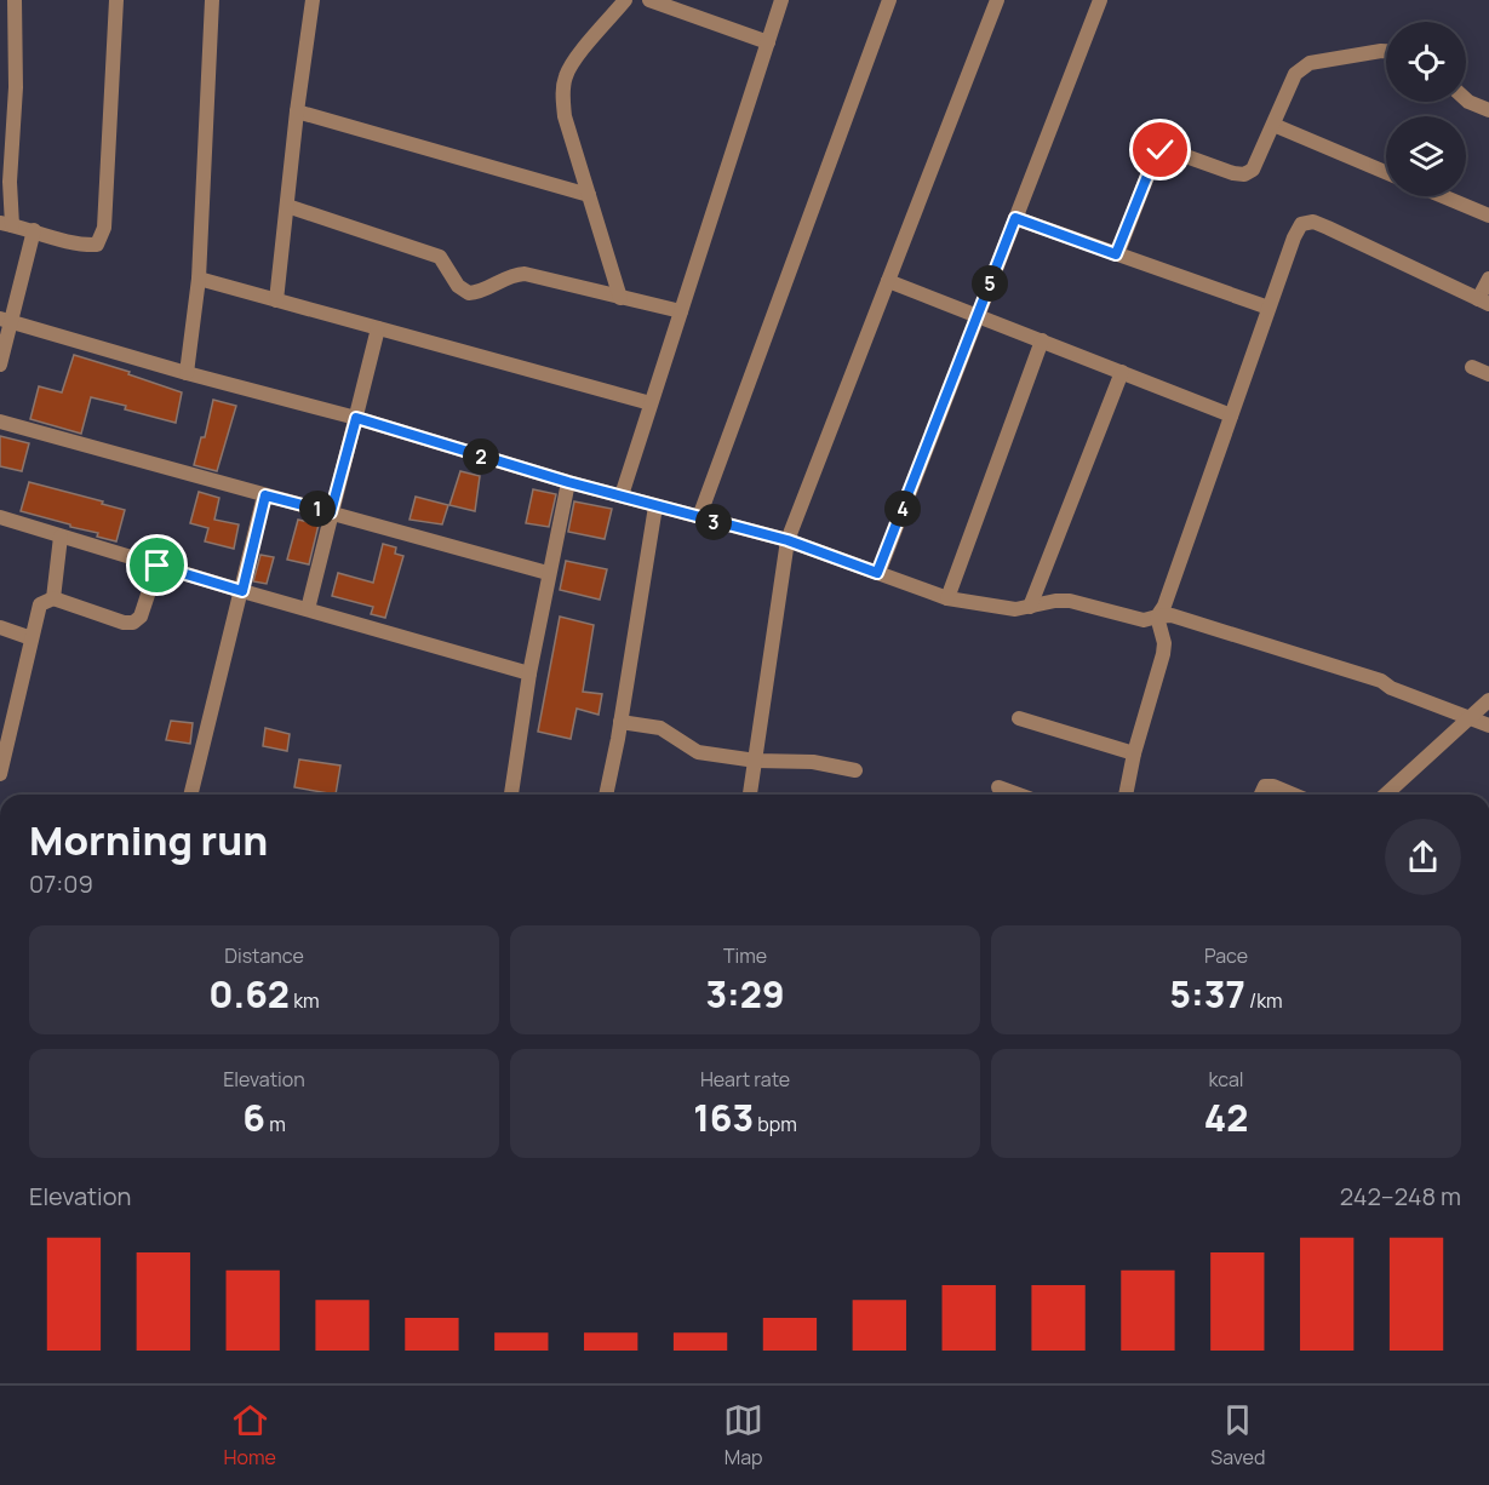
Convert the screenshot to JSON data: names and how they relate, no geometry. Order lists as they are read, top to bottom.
{
  "page": {
    "pins": [
      "5",
      "2",
      "1",
      "4",
      "3"
    ],
    "heading": ["Morning run", "07:09"],
    "stats": [
      ["Distance", "0.62 km"],
      ["Time", "3:29"],
      ["Pace", "5:37 /km"],
      ["Elevation", "6 m"],
      ["Heart rate", "163 bpm"],
      ["kcal", "42"]
    ],
    "chart": ["Elevation", "242–248 m"],
    "tabs": ["Home", "Map", "Saved"]
  }
}
